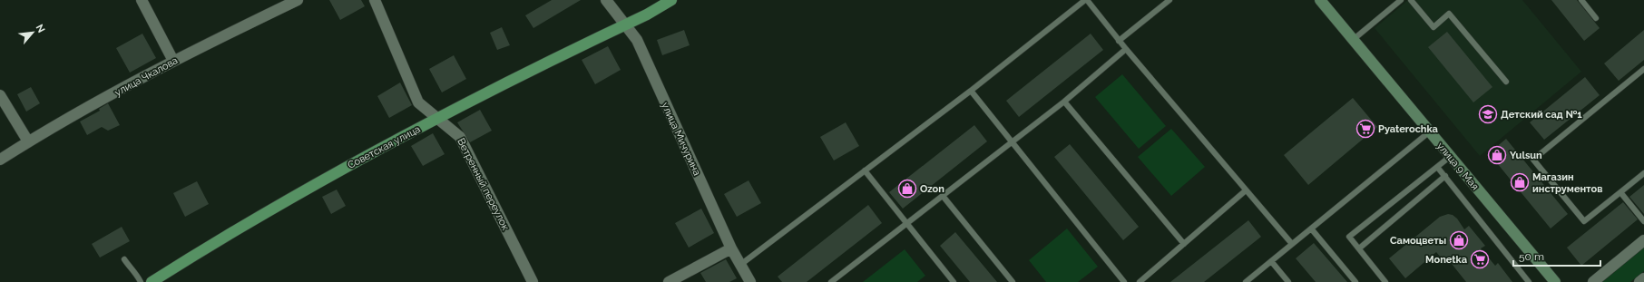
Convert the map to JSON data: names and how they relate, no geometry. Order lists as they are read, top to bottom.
{
  "streets": {
    "main road": ["Советская улица", "улица 9 Мая"],
    "street": ["улица Чкалова", "улица Мичурина", "Ветренный переулок"]
  },
  "crossings": [
    ["улица Мичурина", "Советская улица"],
    ["Советская улица", "Ветренный переулок"]
  ],
  "places": {
    "school or university": ["Детский сад №1"],
    "supermarket": ["Pyaterochka", "Monetka"],
    "shop": [
      "Yulsun",
      "Магазин инструментов",
      "Ozon",
      "Самоцветы"
    ]
  },
  "scale_bar": "50 m",
  "north": "top right"
}
